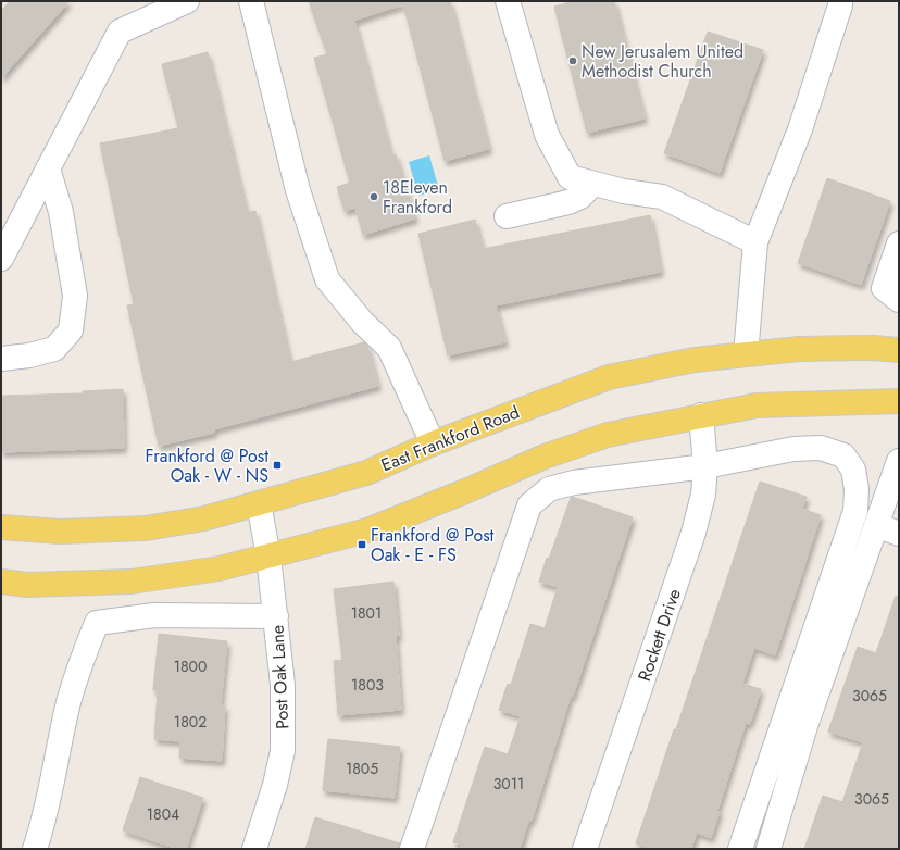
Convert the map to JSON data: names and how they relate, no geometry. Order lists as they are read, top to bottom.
{
  "streets": {
    "main road": ["East Frankford Road"],
    "street": ["Rockett Drive", "Post Oak Lane"]
  },
  "crossings": [
    ["East Frankford Road", "Post Oak Lane"]
  ],
  "places": {
    "other": ["New Jerusalem United Methodist Church", "18Eleven Frankford"],
    "transit": ["Frankford @ Post Oak - W - NS", "Frankford @ Post Oak - E - FS"]
  },
  "house_numbers": [
    "1801",
    "1800",
    "1803",
    "3065",
    "1802",
    "1805",
    "3011",
    "3065",
    "1804"
  ]
}
